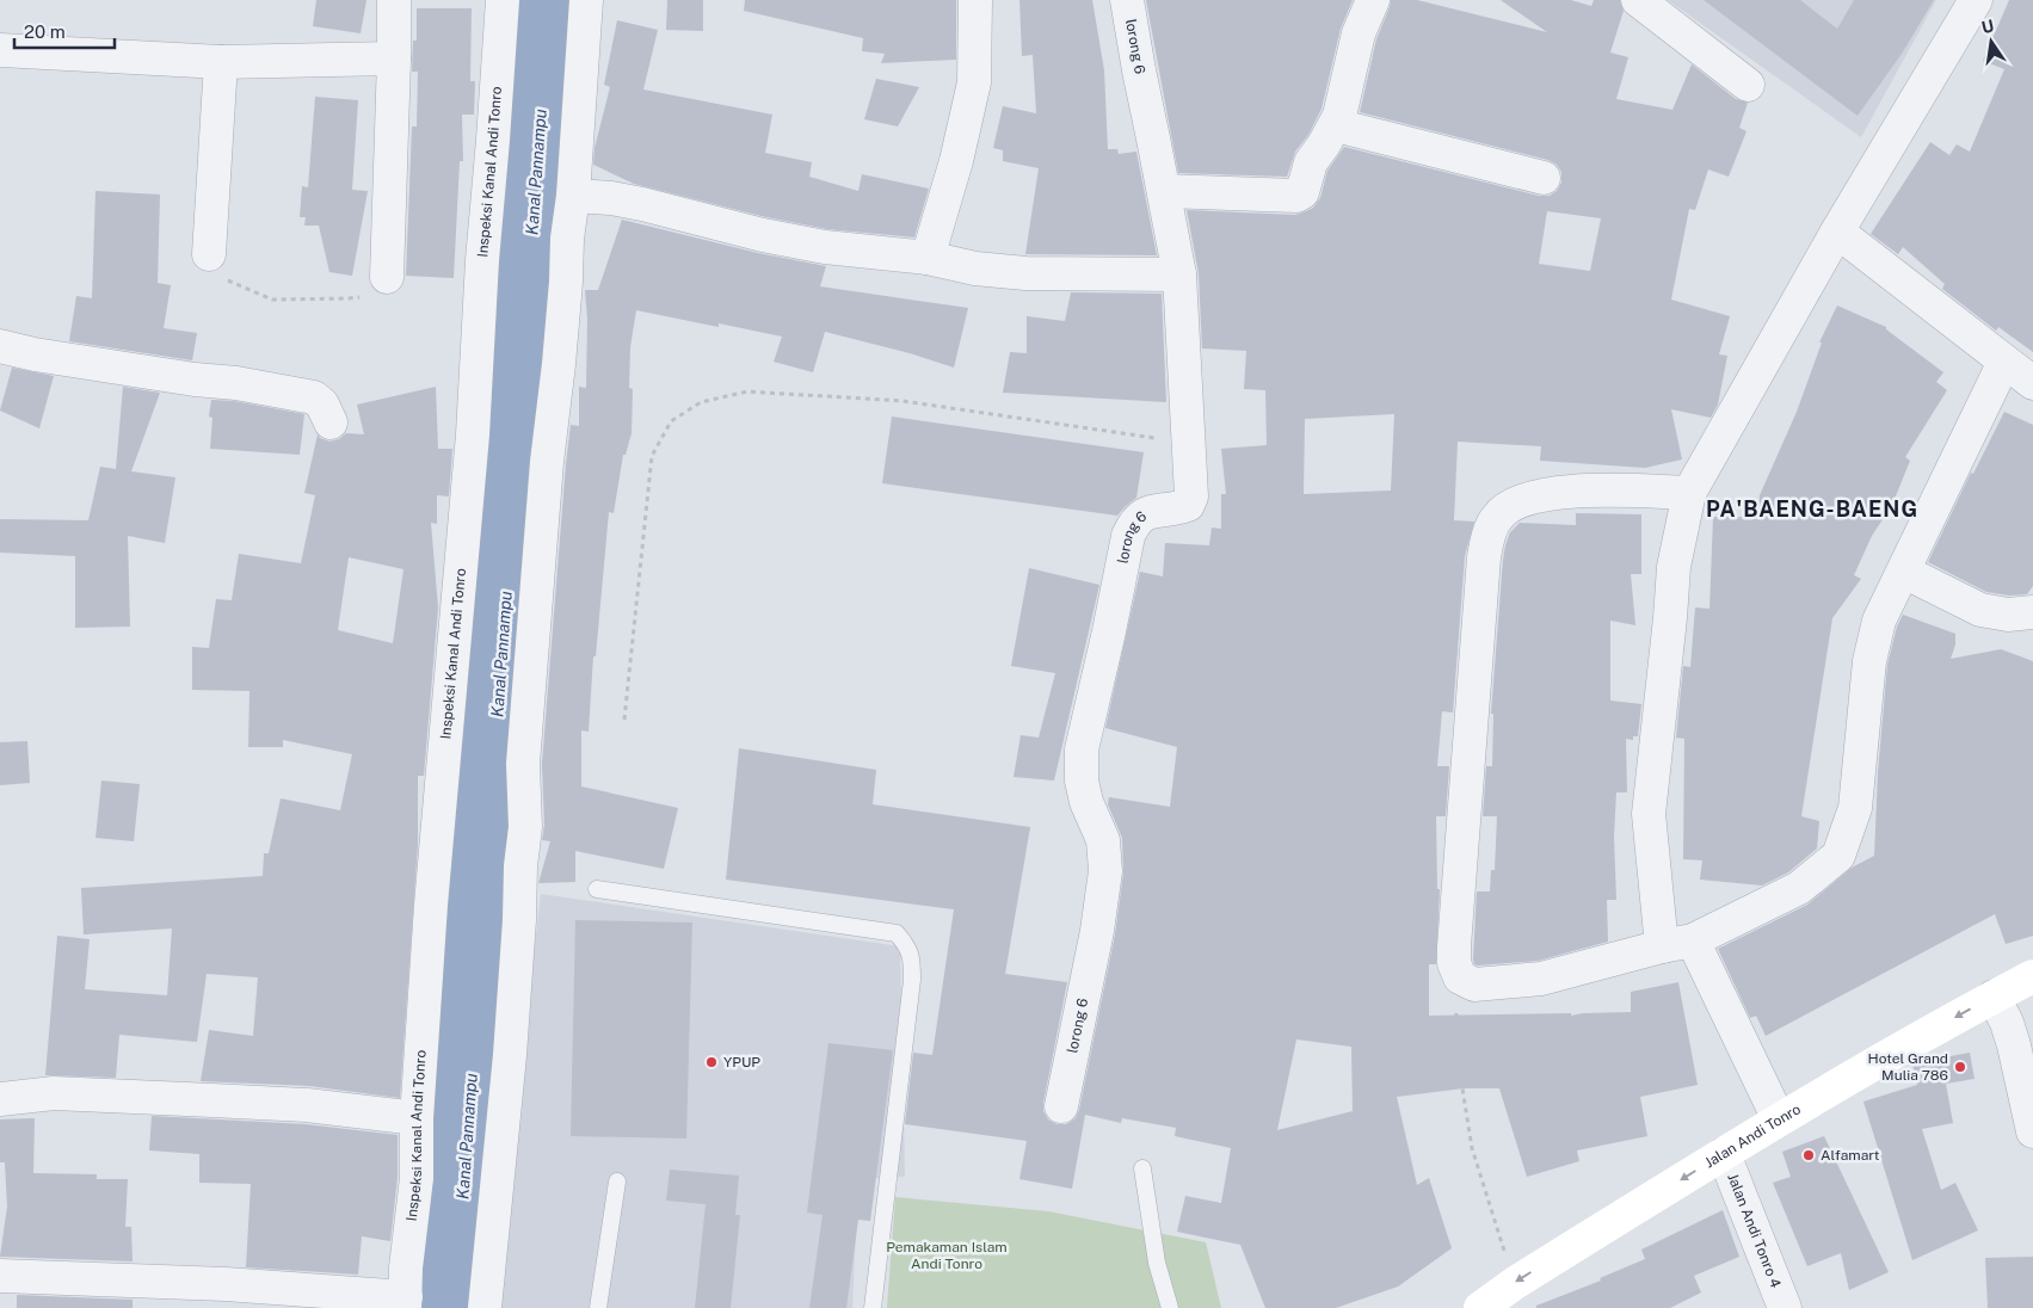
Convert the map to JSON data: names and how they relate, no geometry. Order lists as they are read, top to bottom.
{
  "streets": {
    "main road": ["Jalan Andi Tonro"],
    "street": ["lorong 6", "Inspeksi Kanal Andi Tonro", "Jalan Andi Tonro 4"]
  },
  "crossings": [
    ["Jalan Andi Tonro", "Jalan Andi Tonro 4"]
  ],
  "one_way": ["Jalan Andi Tonro"],
  "districts": ["PA'BAENG-BAENG"],
  "water": ["Kanal Pannampu"],
  "parks": ["Pemakaman Islam Andi Tonro"],
  "places": ["YPUP", "Hotel Grand Mulia 786", "Alfamart"],
  "scale_bar": "20 m",
  "north": "top"
}
